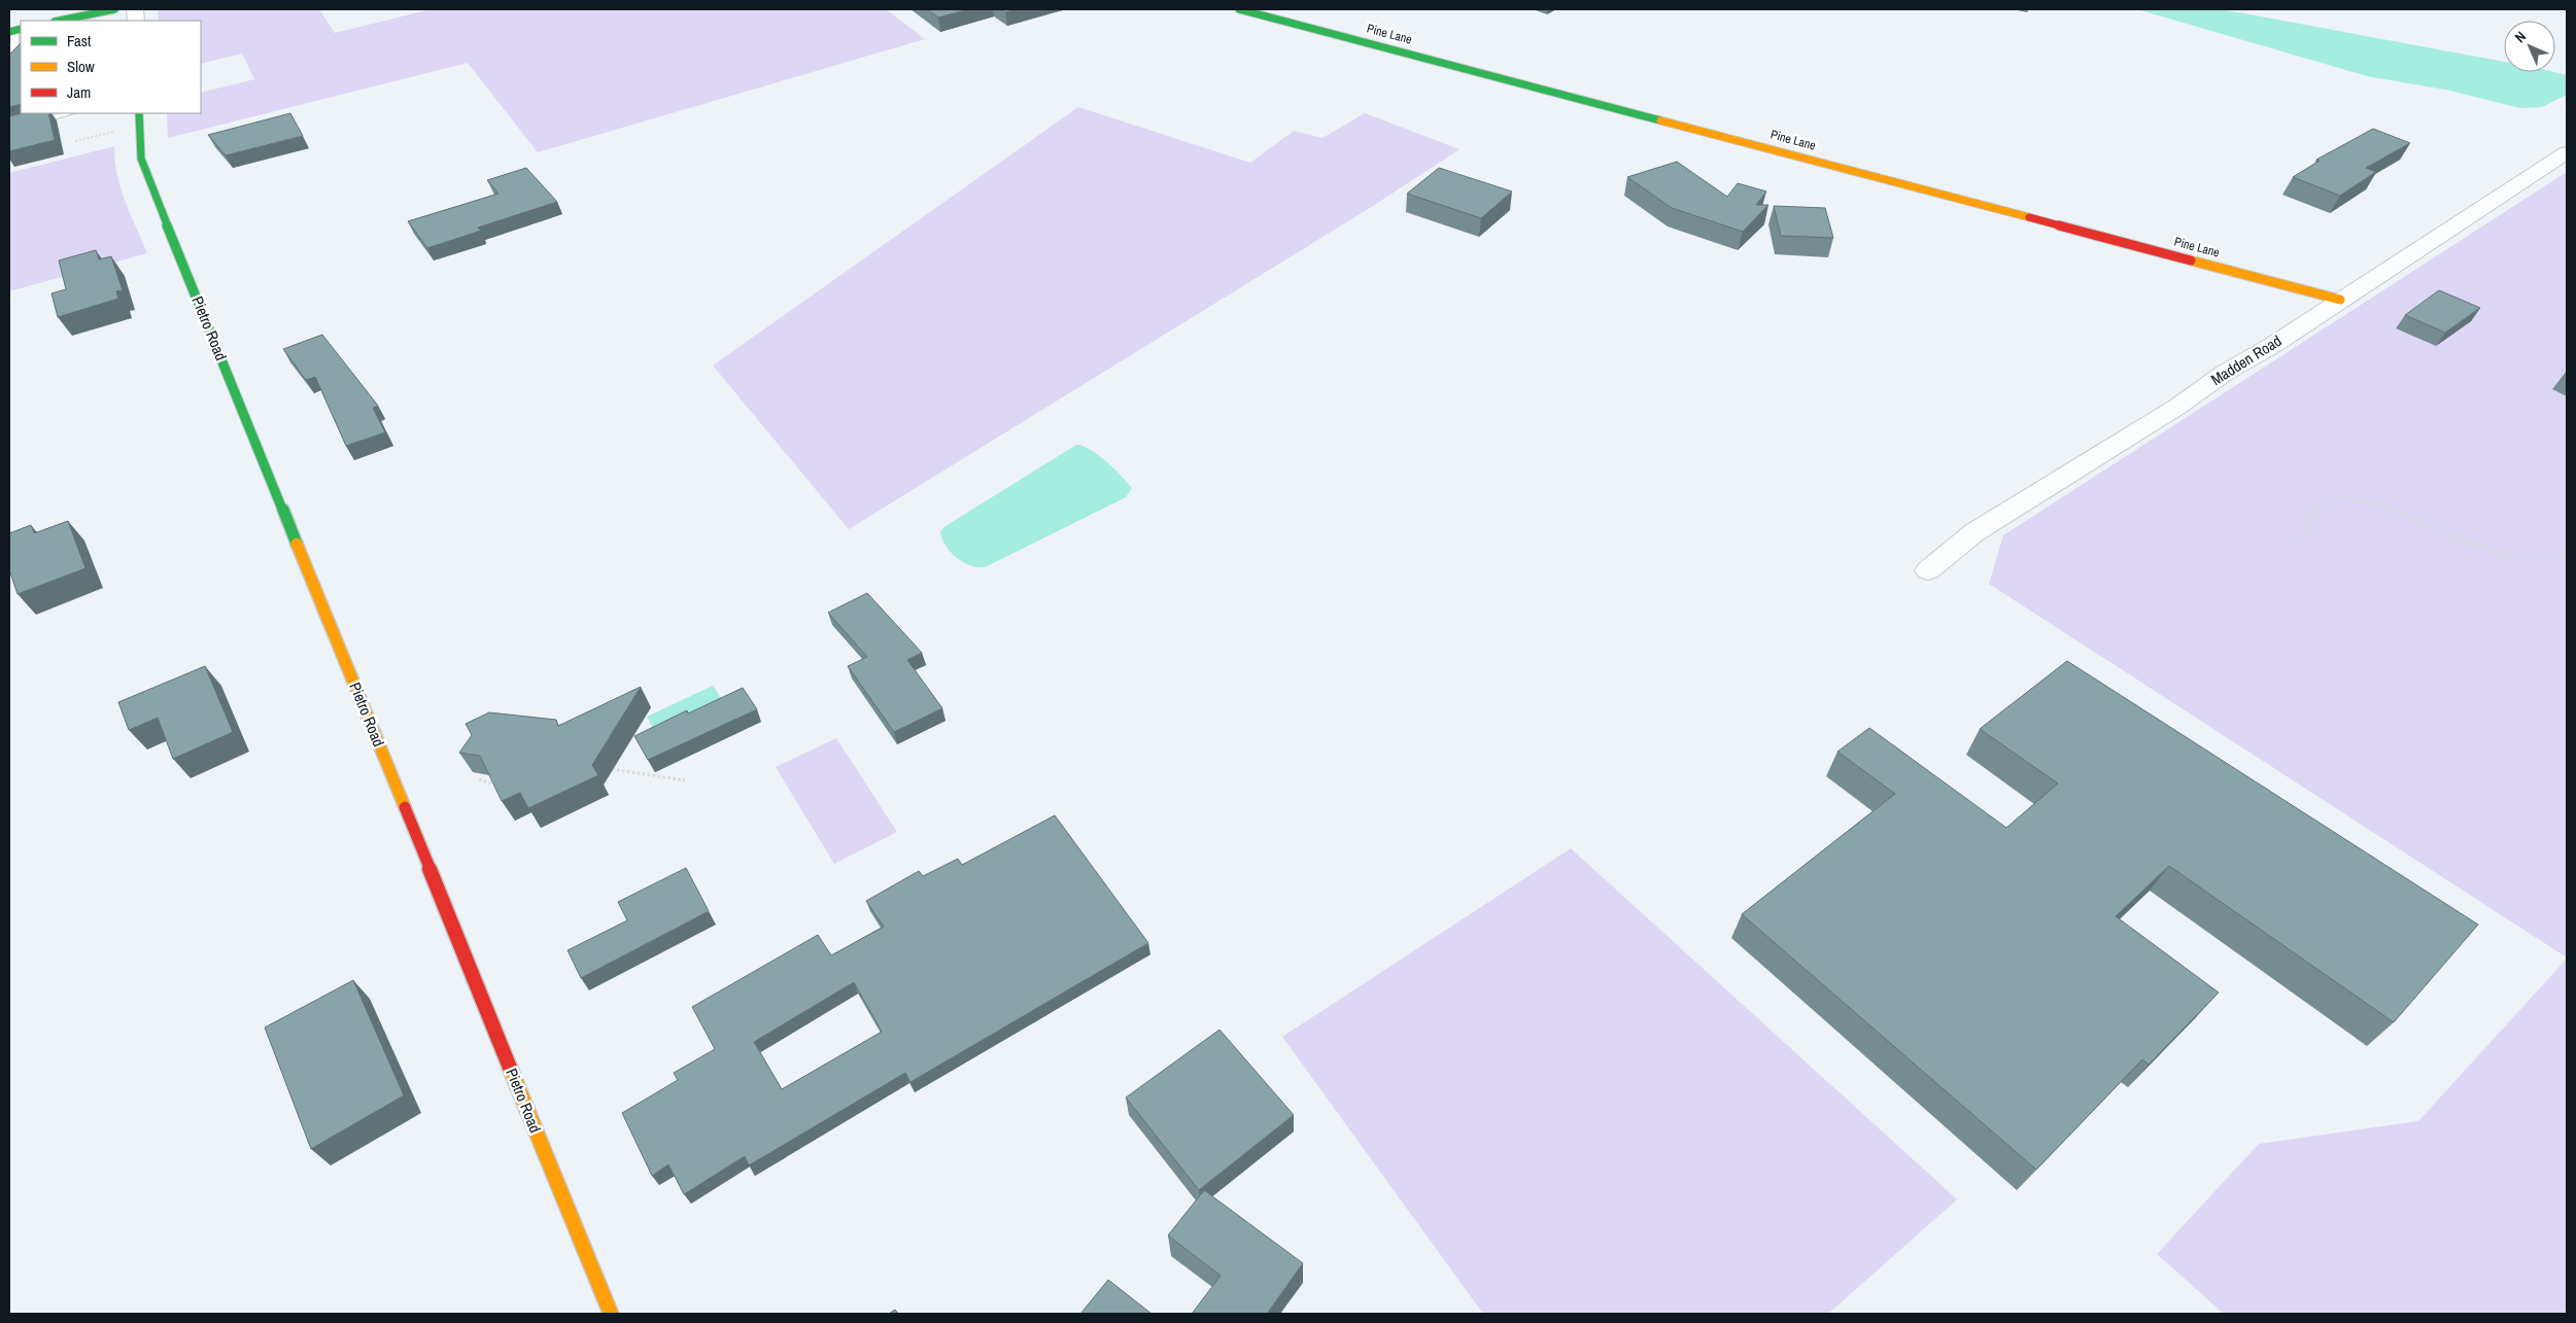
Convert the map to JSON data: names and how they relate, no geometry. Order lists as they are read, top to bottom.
{
  "streets": {
    "street": ["Pine Lane", "Pietro Road", "Madden Road"]
  },
  "crossings": [
    ["Pine Lane", "Madden Road"]
  ],
  "legend": ["Fast", "Slow", "Jam"],
  "north": "top left"
}
